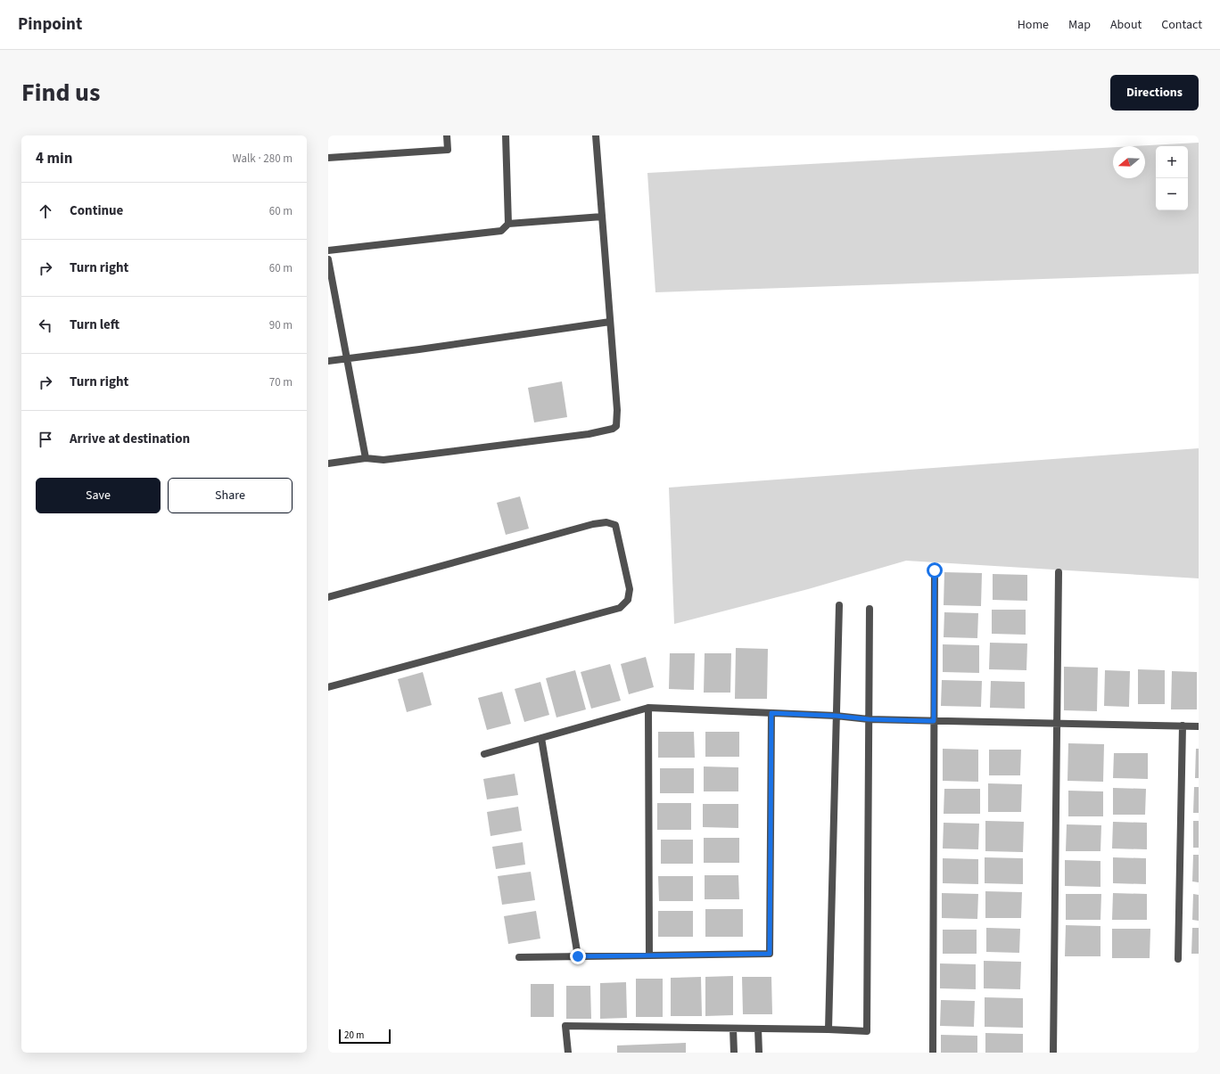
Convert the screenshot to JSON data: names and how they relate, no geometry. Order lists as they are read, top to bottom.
{
  "scale_bar": "20 m",
  "north": "left",
  "page": {
    "header": "Pinpoint",
    "nav": [
      "Home",
      "Map",
      "About",
      "Contact"
    ],
    "title": "Find us",
    "buttons": [
      "Directions",
      ["Save", "Share"]
    ],
    "heading": ["4 min", "Walk · 280 m"],
    "map_buttons": ["+", "−"],
    "list": [
      ["Continue", "60 m"],
      ["Turn right", "60 m"],
      ["Turn left", "90 m"],
      ["Turn right", "70 m"],
      "Arrive at destination"
    ],
    "scale": "20 m"
  }
}
